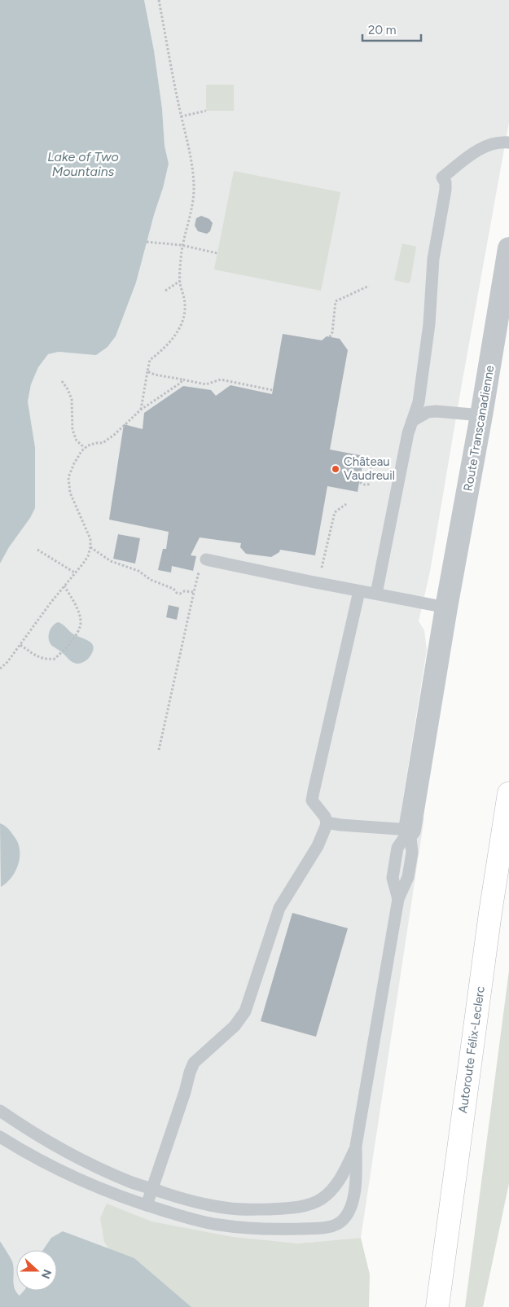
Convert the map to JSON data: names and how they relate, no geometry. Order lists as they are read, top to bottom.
{
  "streets": {
    "highway": ["Autoroute Félix-Leclerc"],
    "street": ["Route Transcanadienne"]
  },
  "water": ["Lake of Two Mountains"],
  "places": ["Château Vaudreuil"],
  "scale_bar": "20 m",
  "north": "right"
}
